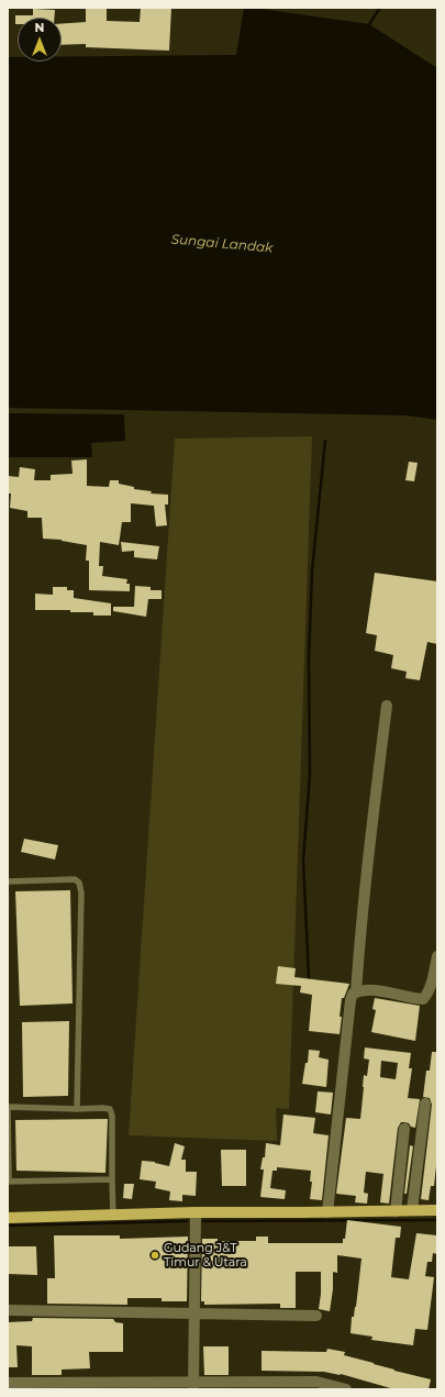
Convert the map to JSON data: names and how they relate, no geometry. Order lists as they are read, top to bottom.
{
  "water": ["Sungai Landak"],
  "places": ["Gudang J&T Timur & Utara"],
  "north": "top"
}
